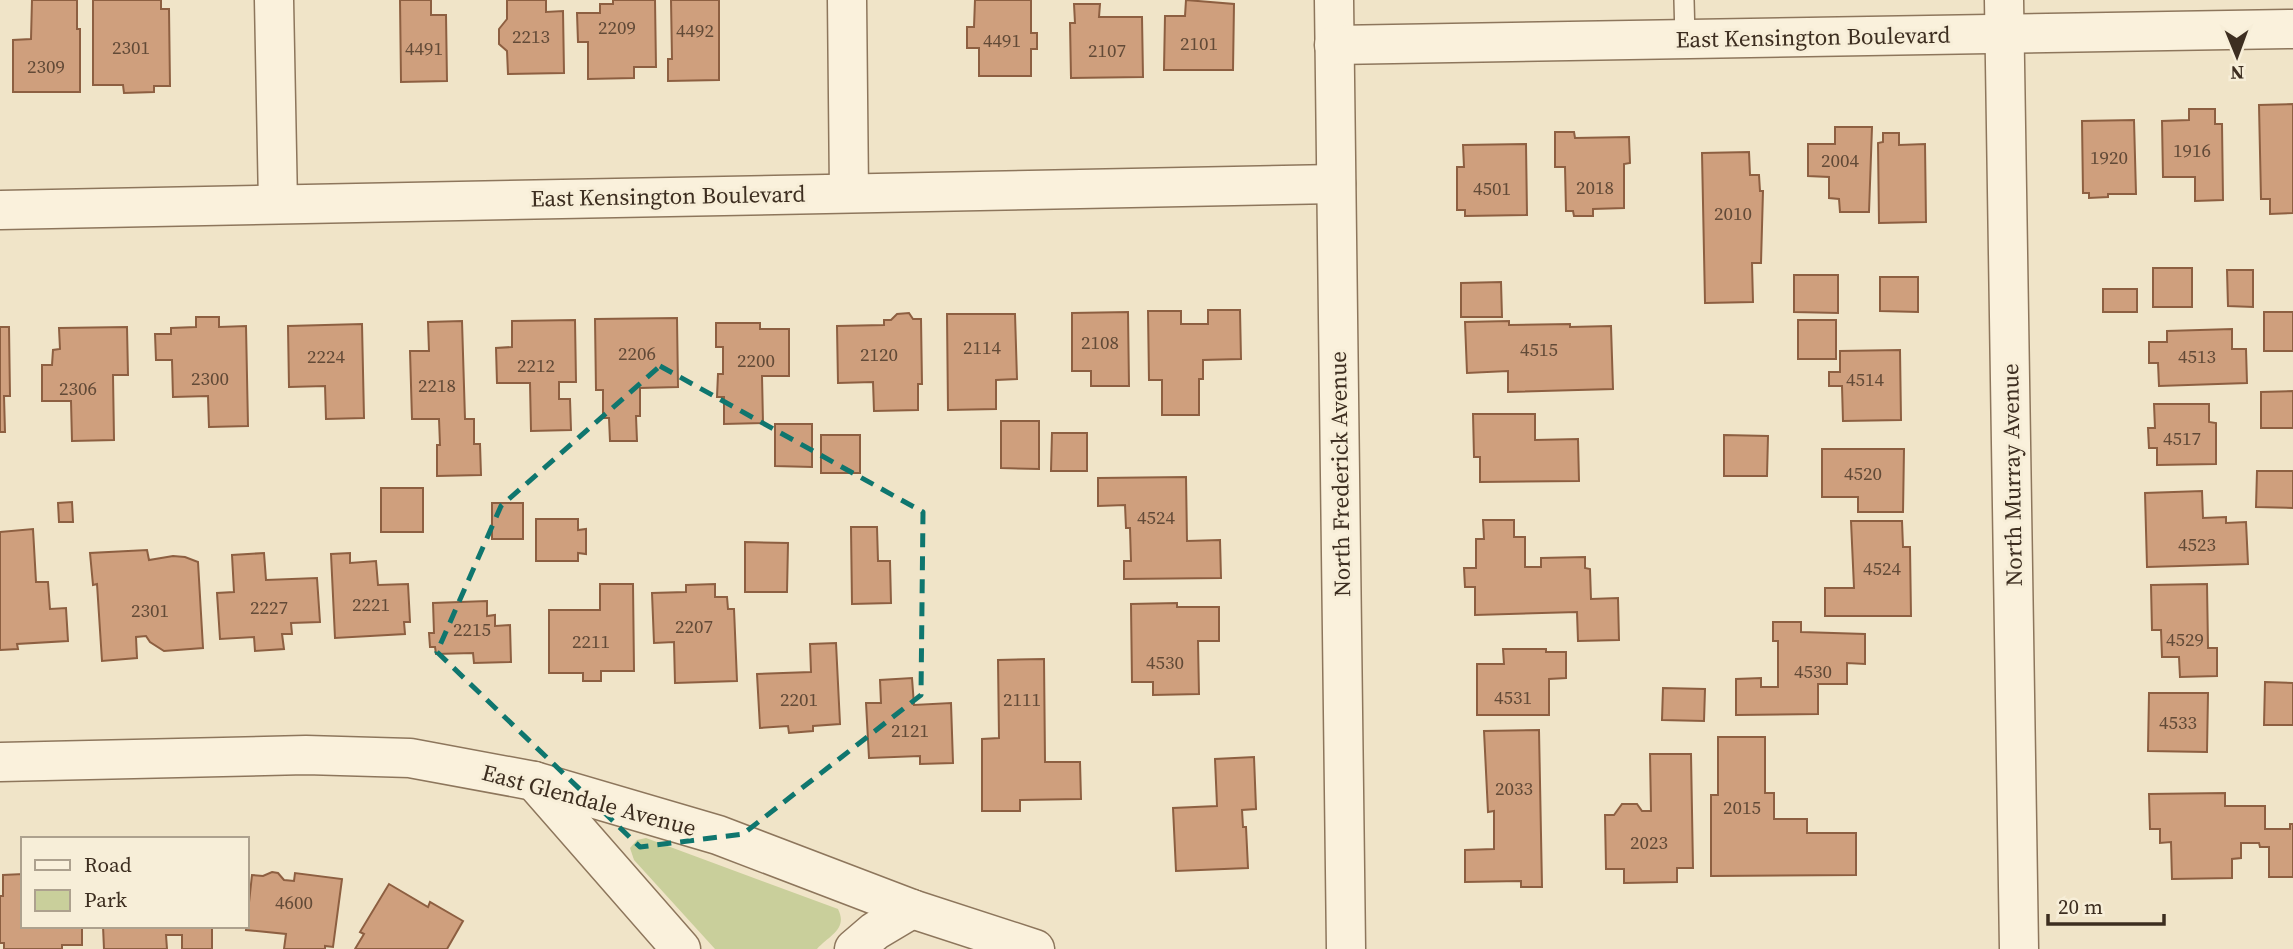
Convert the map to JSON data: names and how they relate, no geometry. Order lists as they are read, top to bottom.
{
  "streets": {
    "street": [
      "East Kensington Boulevard",
      "North Frederick Avenue",
      "North Murray Avenue",
      "East Glendale Avenue"
    ]
  },
  "crossings": [
    ["East Kensington Boulevard", "North Frederick Avenue"],
    ["East Kensington Boulevard", "North Murray Avenue"]
  ],
  "house_numbers": [
    "2209",
    "4492",
    "2213",
    "4491",
    "2101",
    "2301",
    "4491",
    "2107",
    "2309",
    "1916",
    "1920",
    "2004",
    "2018",
    "4501",
    "2010",
    "2108",
    "2114",
    "4515",
    "2206",
    "2120",
    "2224",
    "4513",
    "2200",
    "2212",
    "2300",
    "4514",
    "2218",
    "2306",
    "4517",
    "4520",
    "4524",
    "4523",
    "4524",
    "2221",
    "2227",
    "2301",
    "2207",
    "2215",
    "4529",
    "2211",
    "4530",
    "4530",
    "4531",
    "2201",
    "2111",
    "4533",
    "2121",
    "2033",
    "2015",
    "2023",
    "4600"
  ],
  "legend": ["Road", "Park"],
  "scale_bar": "20 m",
  "north": "bottom"
}
